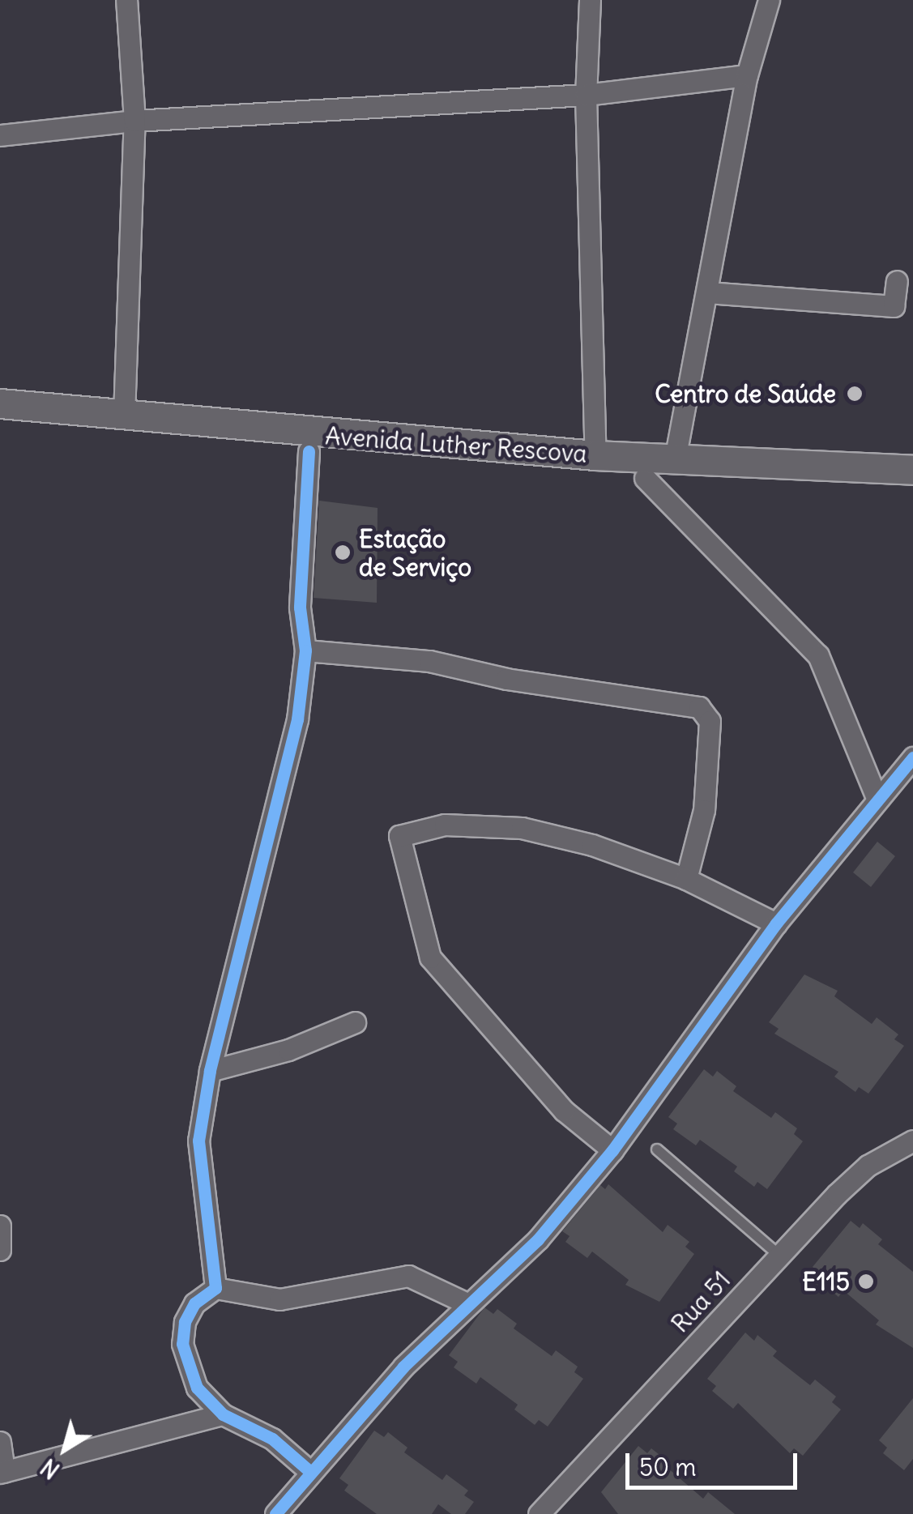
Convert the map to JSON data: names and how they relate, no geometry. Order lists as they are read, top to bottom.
{
  "streets": {
    "main road": ["Avenida Luther Rescova"],
    "street": ["Rua 51"]
  },
  "places": ["Centro de Saúde", "Estação de Serviço", "E115"],
  "scale_bar": "50 m",
  "north": "bottom left"
}
